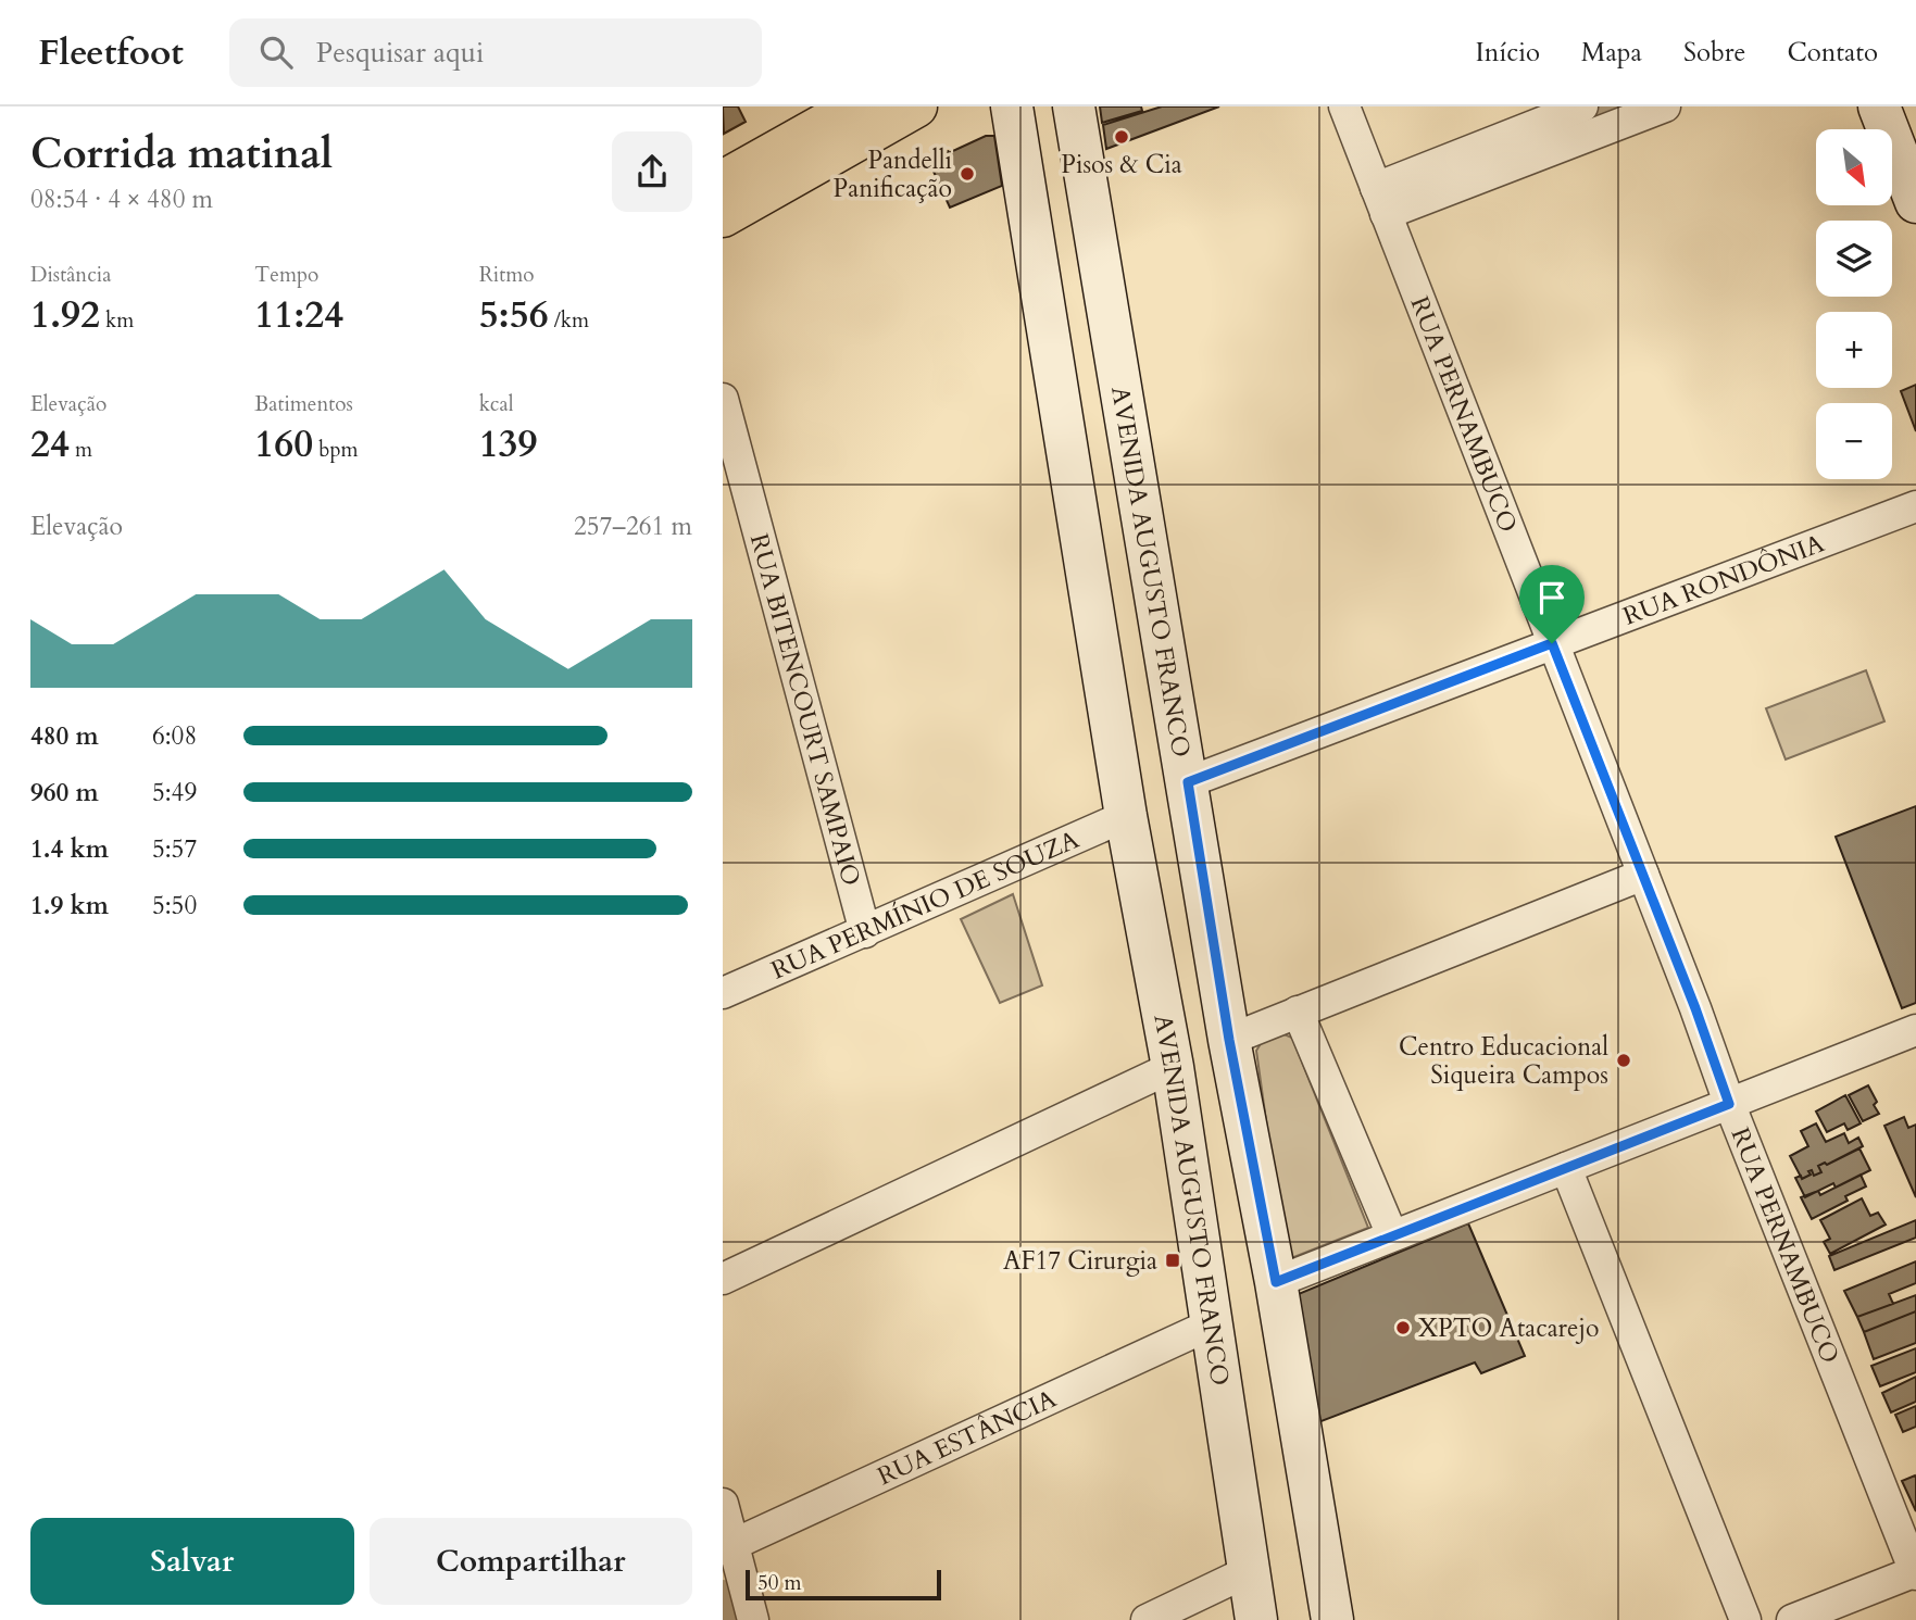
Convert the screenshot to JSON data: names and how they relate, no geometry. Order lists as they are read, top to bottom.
{
  "streets": {
    "main road": ["AVENIDA AUGUSTO FRANCO"],
    "street": [
      "RUA PERNAMBUCO",
      "RUA RONDÔNIA",
      "RUA BITENCOURT SAMPAIO",
      "RUA PERMÍNIO DE SOUZA",
      "RUA ESTÂNCIA"
    ]
  },
  "crossings": [
    ["RUA PERNAMBUCO", "RUA RONDÔNIA"],
    ["AVENIDA AUGUSTO FRANCO", "RUA RONDÔNIA"],
    ["AVENIDA AUGUSTO FRANCO", "RUA PERMÍNIO DE SOUZA"],
    ["AVENIDA AUGUSTO FRANCO", "RUA ESTÂNCIA"],
    ["RUA BITENCOURT SAMPAIO", "RUA PERMÍNIO DE SOUZA"]
  ],
  "places": {
    "other": [
      "Pisos & Cia",
      "Pandelli Panificação",
      "Centro Educacional Siqueira Campos",
      "XPTO Atacarejo"
    ],
    "transit": ["AF17 Cirurgia"]
  },
  "scale_bar": "50 m",
  "north": "bottom right",
  "page": {
    "header": "Fleetfoot",
    "search": "Pesquisar aqui",
    "nav": [
      "Início",
      "Mapa",
      "Sobre",
      "Contato"
    ],
    "heading": ["Corrida matinal", "08:54 · 4 × 480 m"],
    "map_buttons": ["+", "−"],
    "stats": [
      ["Distância", "1.92 km"],
      ["Tempo", "11:24"],
      ["Ritmo", "5:56 /km"],
      ["Elevação", "24 m"],
      ["Batimentos", "160 bpm"],
      ["kcal", "139"]
    ],
    "chart": ["Elevação", "257–261 m"],
    "list": [
      {
        "name": "480 m",
        "note": "6:08"
      },
      {
        "name": "960 m",
        "note": "5:49"
      },
      {
        "name": "1.4 km",
        "note": "5:57"
      },
      {
        "name": "1.9 km",
        "note": "5:50"
      }
    ],
    "buttons": ["Salvar", "Compartilhar"],
    "scale": "50 m"
  }
}
